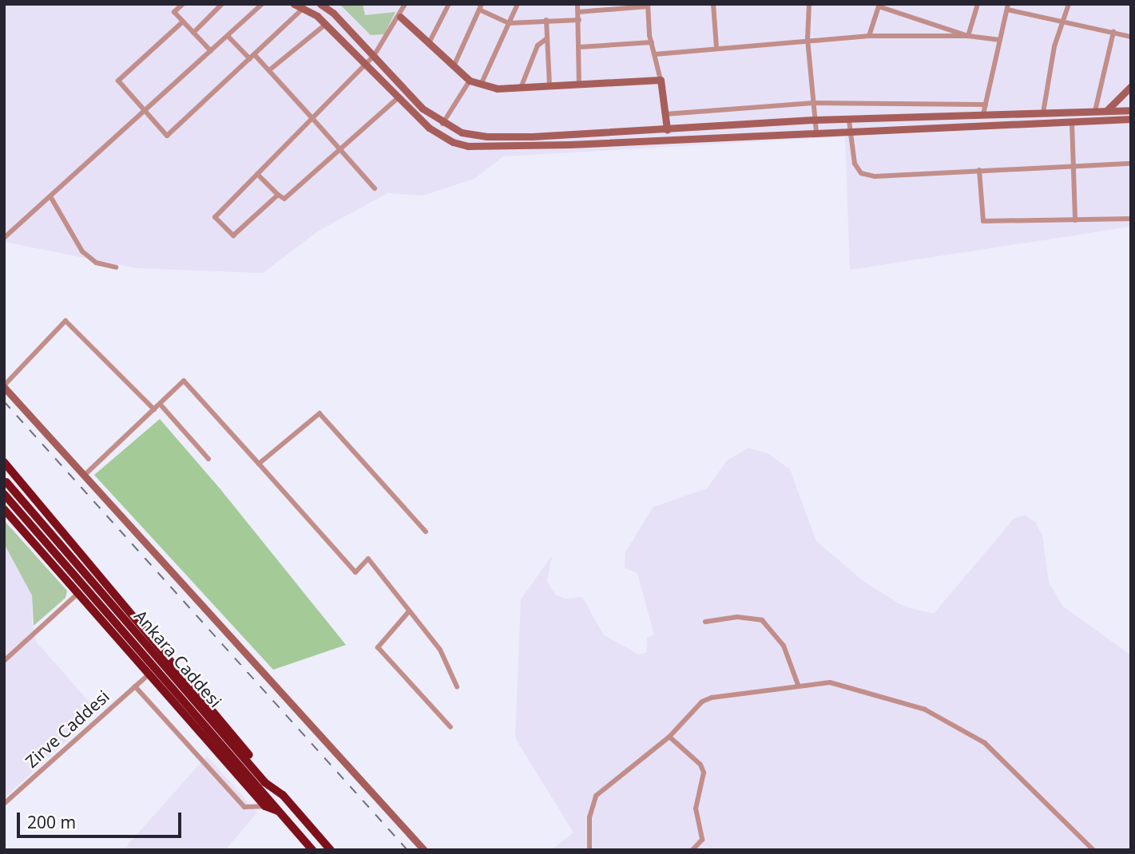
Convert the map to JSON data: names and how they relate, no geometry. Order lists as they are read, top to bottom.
{
  "streets": {
    "highway": ["Ankara Caddesi"],
    "street": ["Zirve Caddesi"]
  },
  "scale_bar": "200 m"
}
